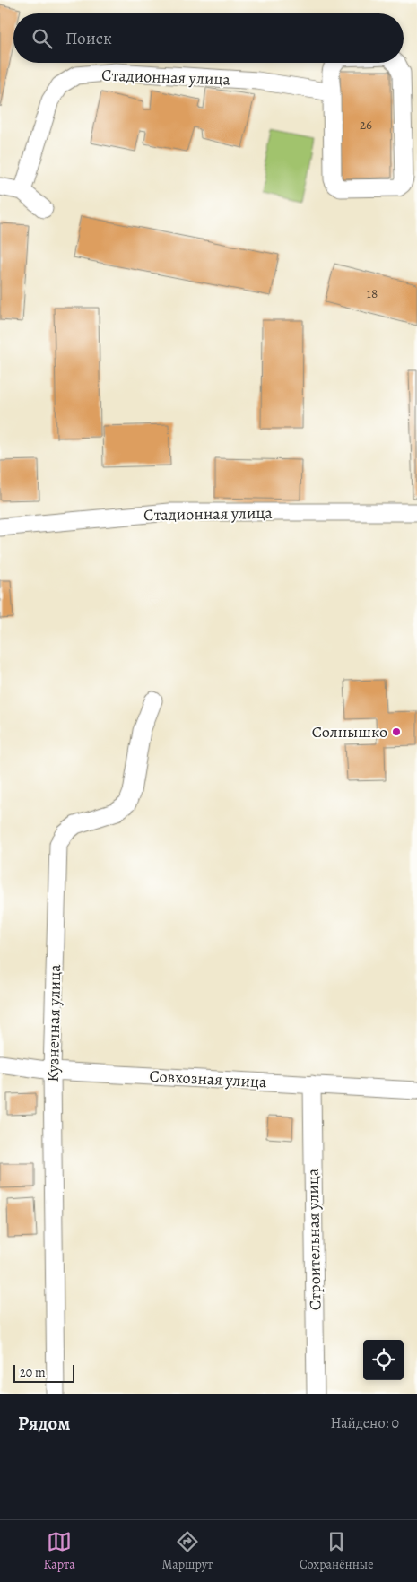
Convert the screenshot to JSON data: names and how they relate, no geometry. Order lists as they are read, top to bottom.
{
  "streets": {
    "street": [
      "Стадионная улица",
      "Кузнечная улица",
      "Совхозная улица",
      "Строительная улица"
    ]
  },
  "crossings": [
    ["Кузнечная улица", "Совхозная улица"],
    ["Совхозная улица", "Строительная улица"]
  ],
  "places": ["Солнышко"],
  "house_numbers": ["26", "18"],
  "scale_bar": "20 m",
  "page": {
    "search": "Поиск",
    "scale": "20 m",
    "heading": ["Рядом", "Найдено: 0"],
    "nav": ["Карта", "Маршрут", "Сохранённые"]
  }
}
